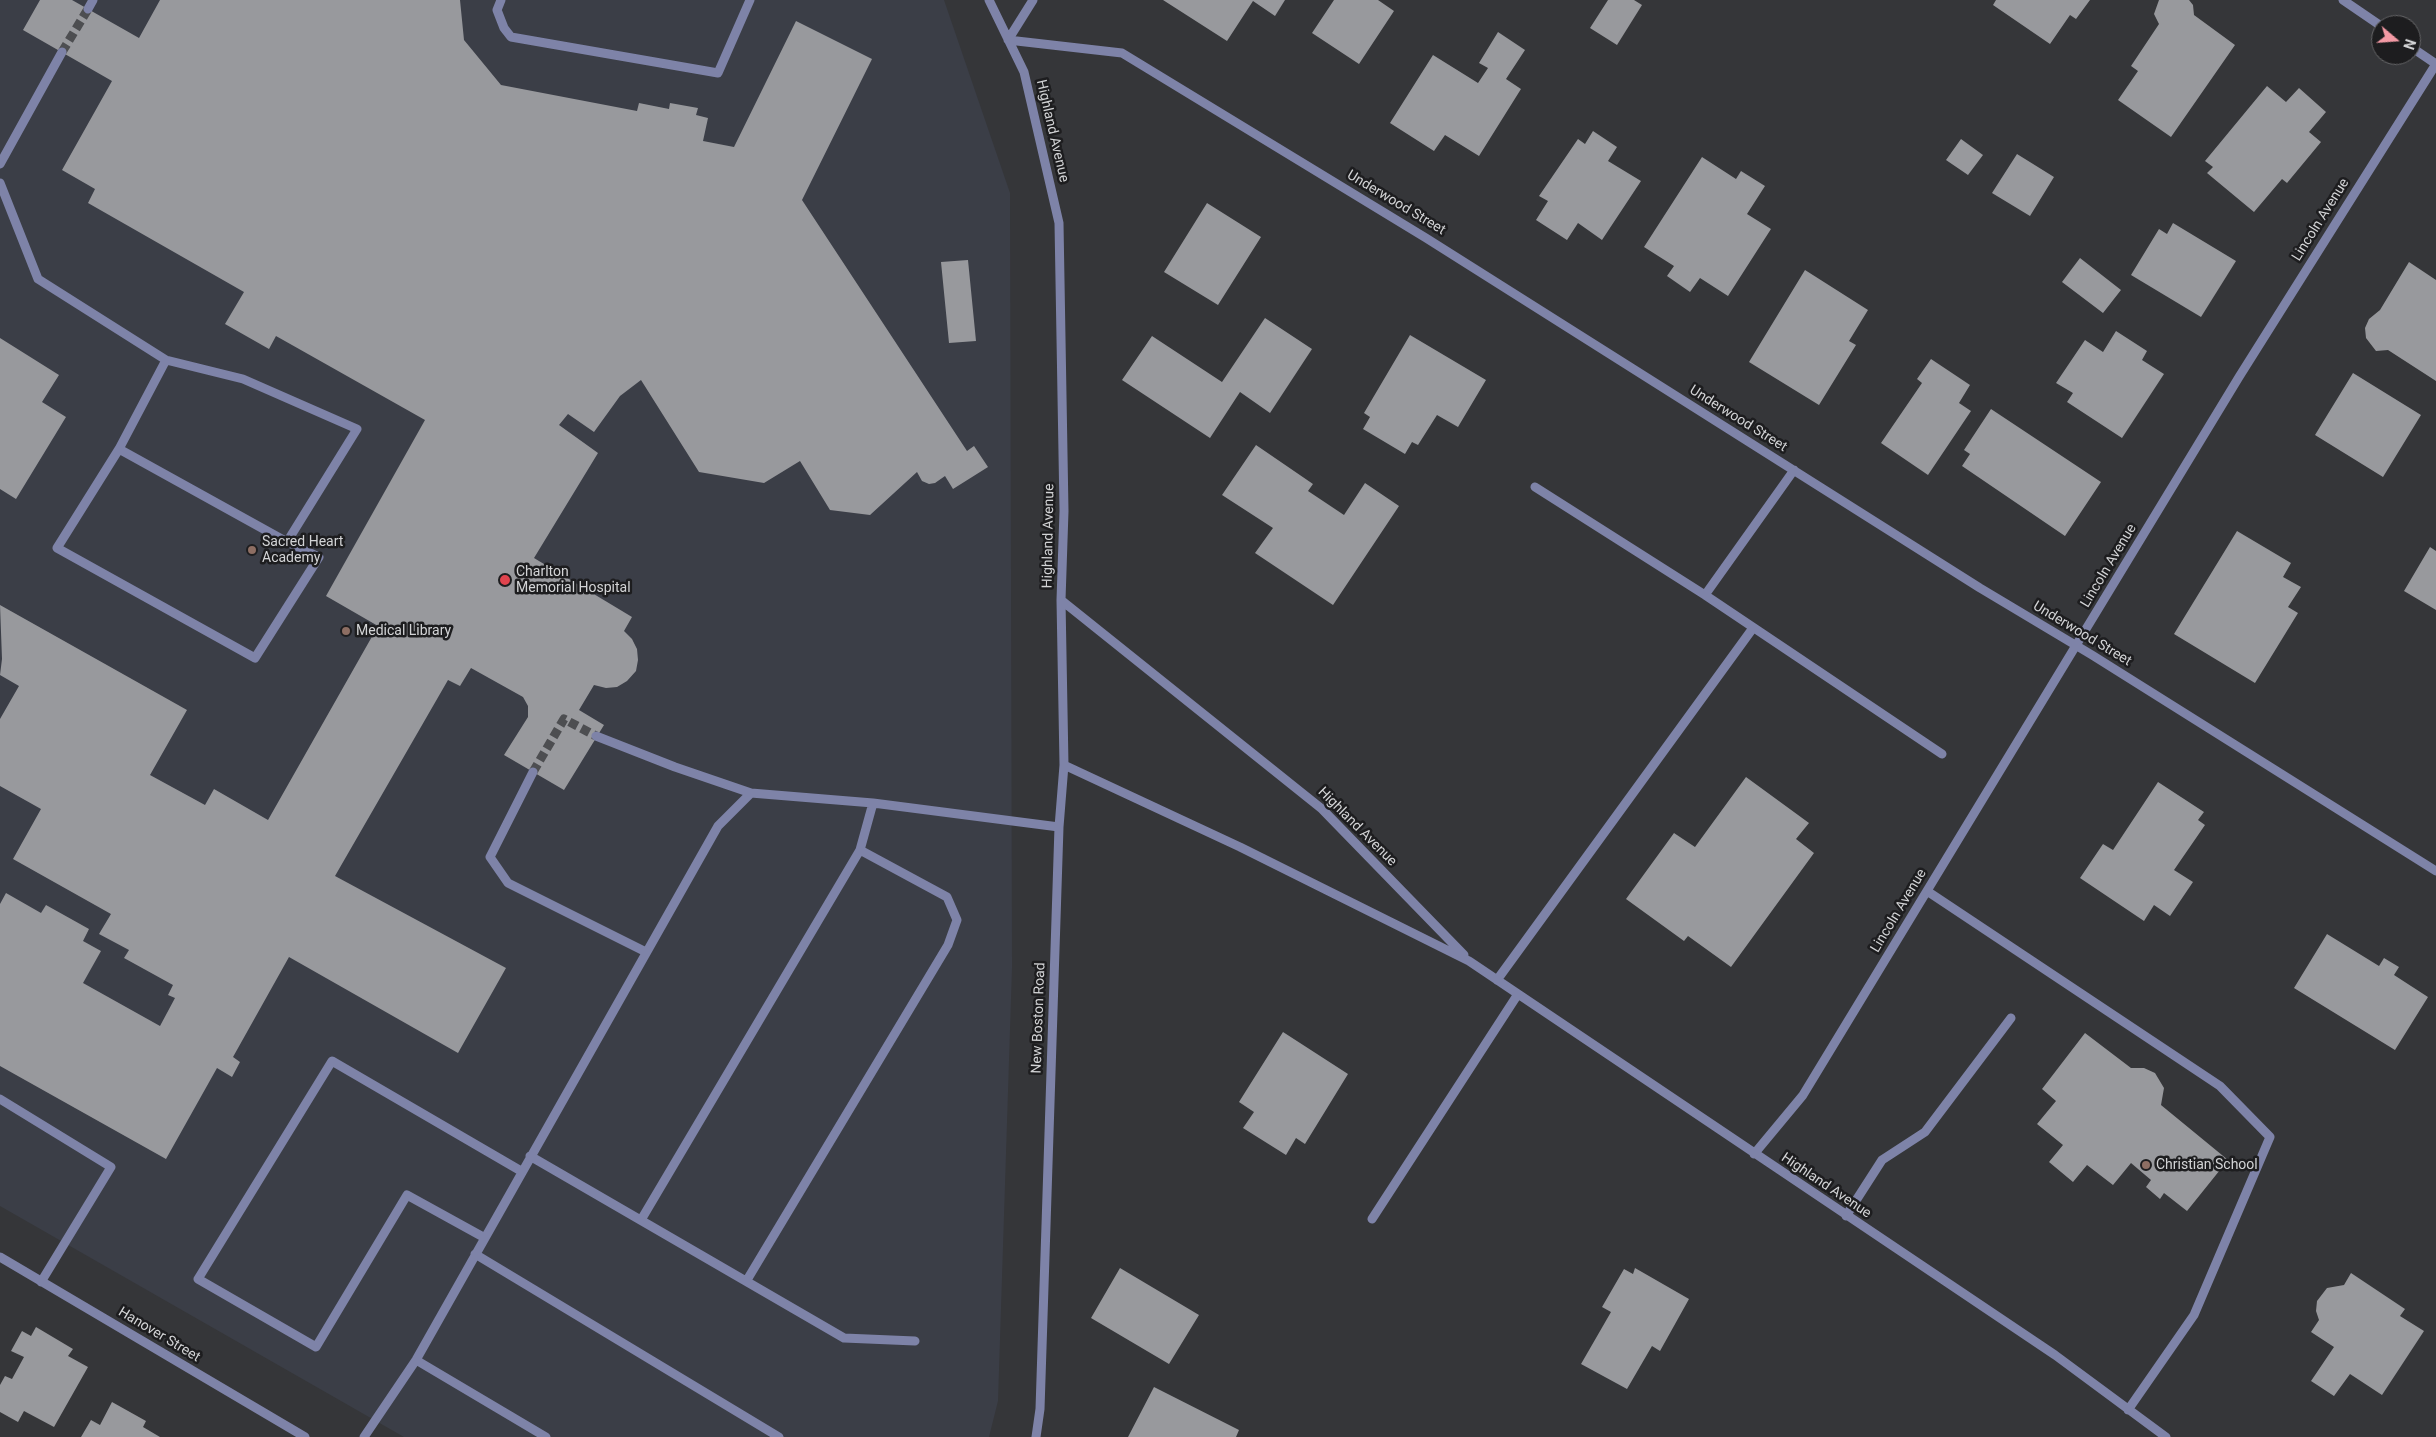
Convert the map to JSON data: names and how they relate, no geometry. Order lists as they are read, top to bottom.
{
  "streets": {
    "street": [
      "Highland Avenue",
      "Underwood Street",
      "Lincoln Avenue",
      "New Boston Road",
      "Hanover Street"
    ]
  },
  "crossings": [
    ["Highland Avenue", "Underwood Street"],
    ["Highland Avenue", "Lincoln Avenue"],
    ["Highland Avenue", "New Boston Road"],
    ["Underwood Street", "Lincoln Avenue"]
  ],
  "places": [
    "Sacred Heart Academy",
    "Charlton Memorial Hospital",
    "Medical Library",
    "Christian School"
  ],
  "north": "right"
}
